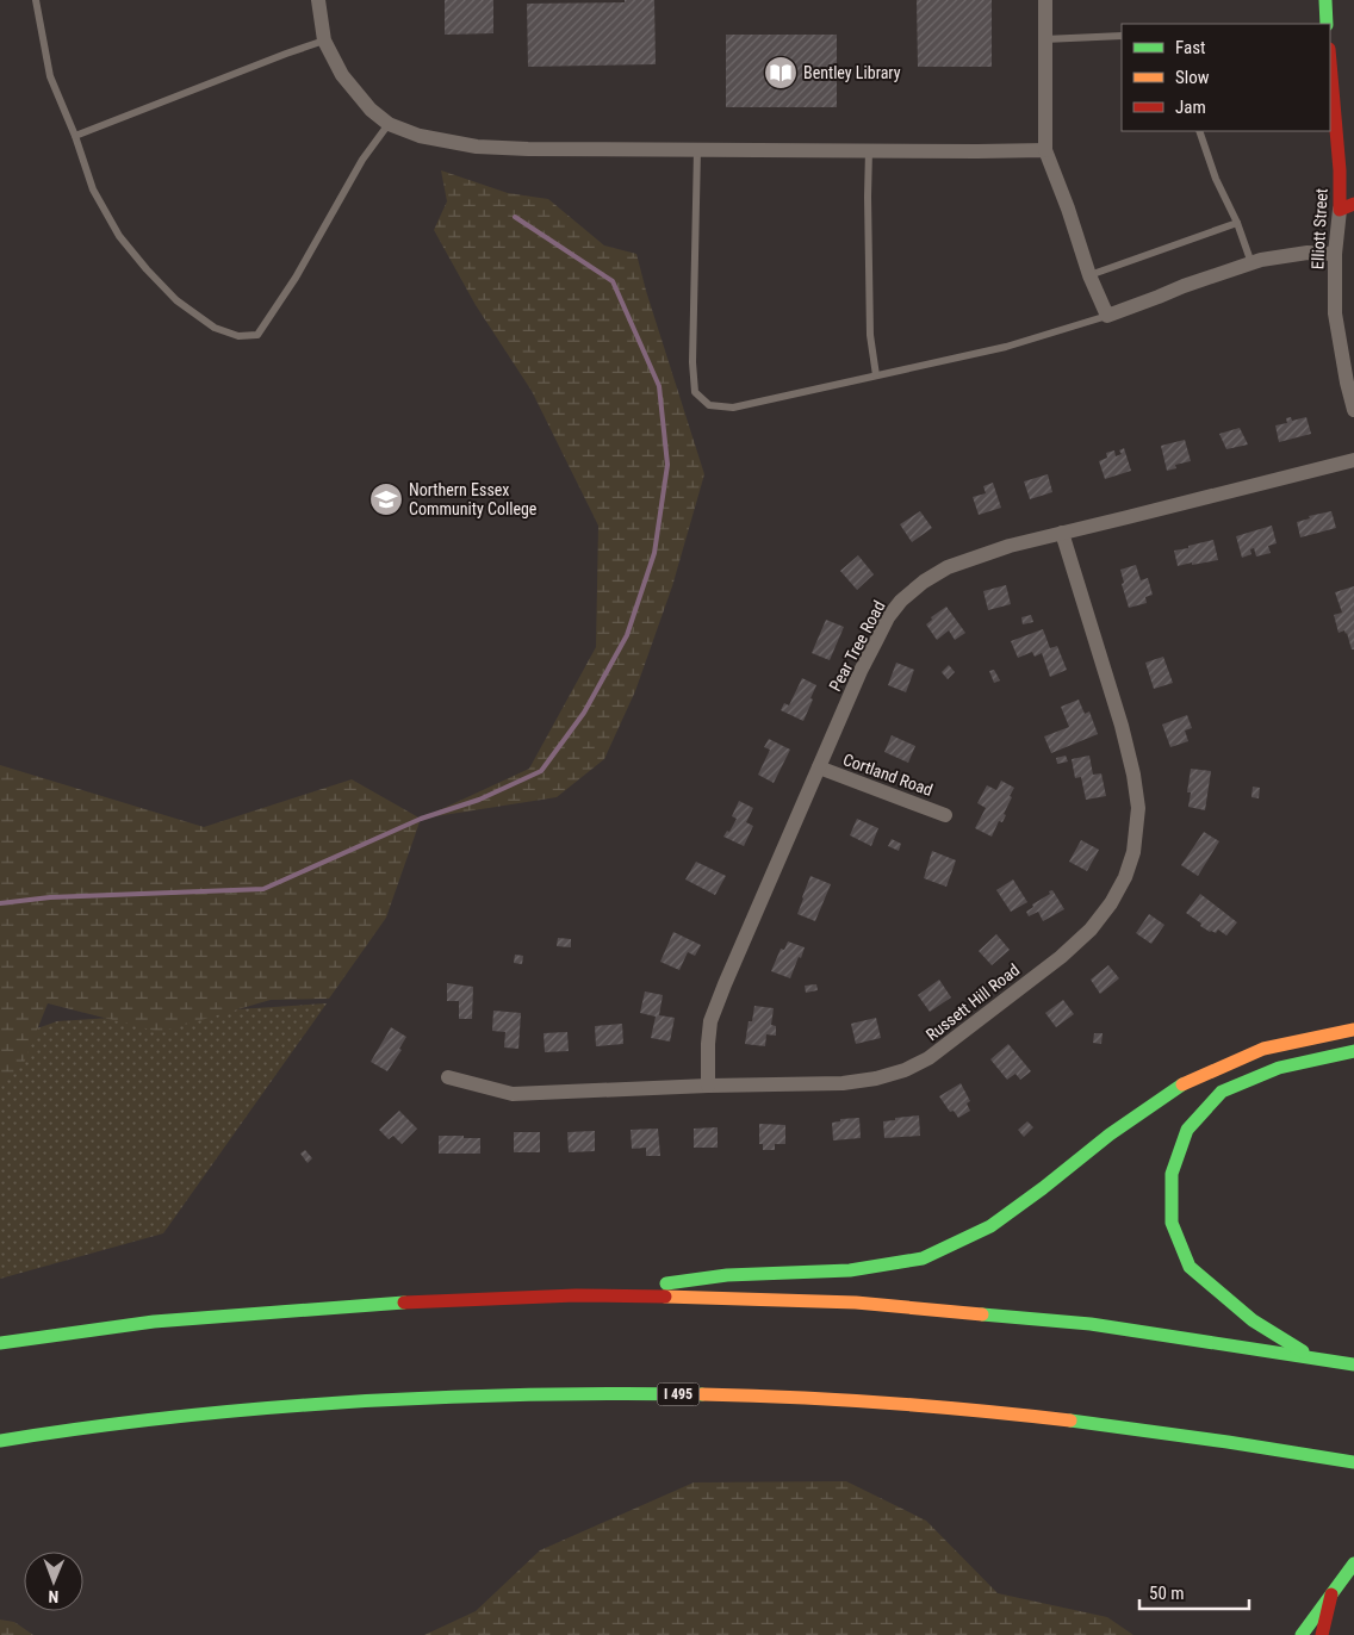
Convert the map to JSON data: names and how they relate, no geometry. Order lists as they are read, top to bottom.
{
  "streets": {
    "main road": ["Elliott Street", "I 495"],
    "street": ["Pear Tree Road", "Cortland Road", "Russett Hill Road"]
  },
  "crossings": [
    ["Pear Tree Road", "Cortland Road"],
    ["Pear Tree Road", "Russett Hill Road"]
  ],
  "places": {
    "library": ["Bentley Library"],
    "school or university": ["Northern Essex Community College"]
  },
  "legend": ["Fast", "Slow", "Jam"],
  "scale_bar": "50 m",
  "north": "bottom"
}
